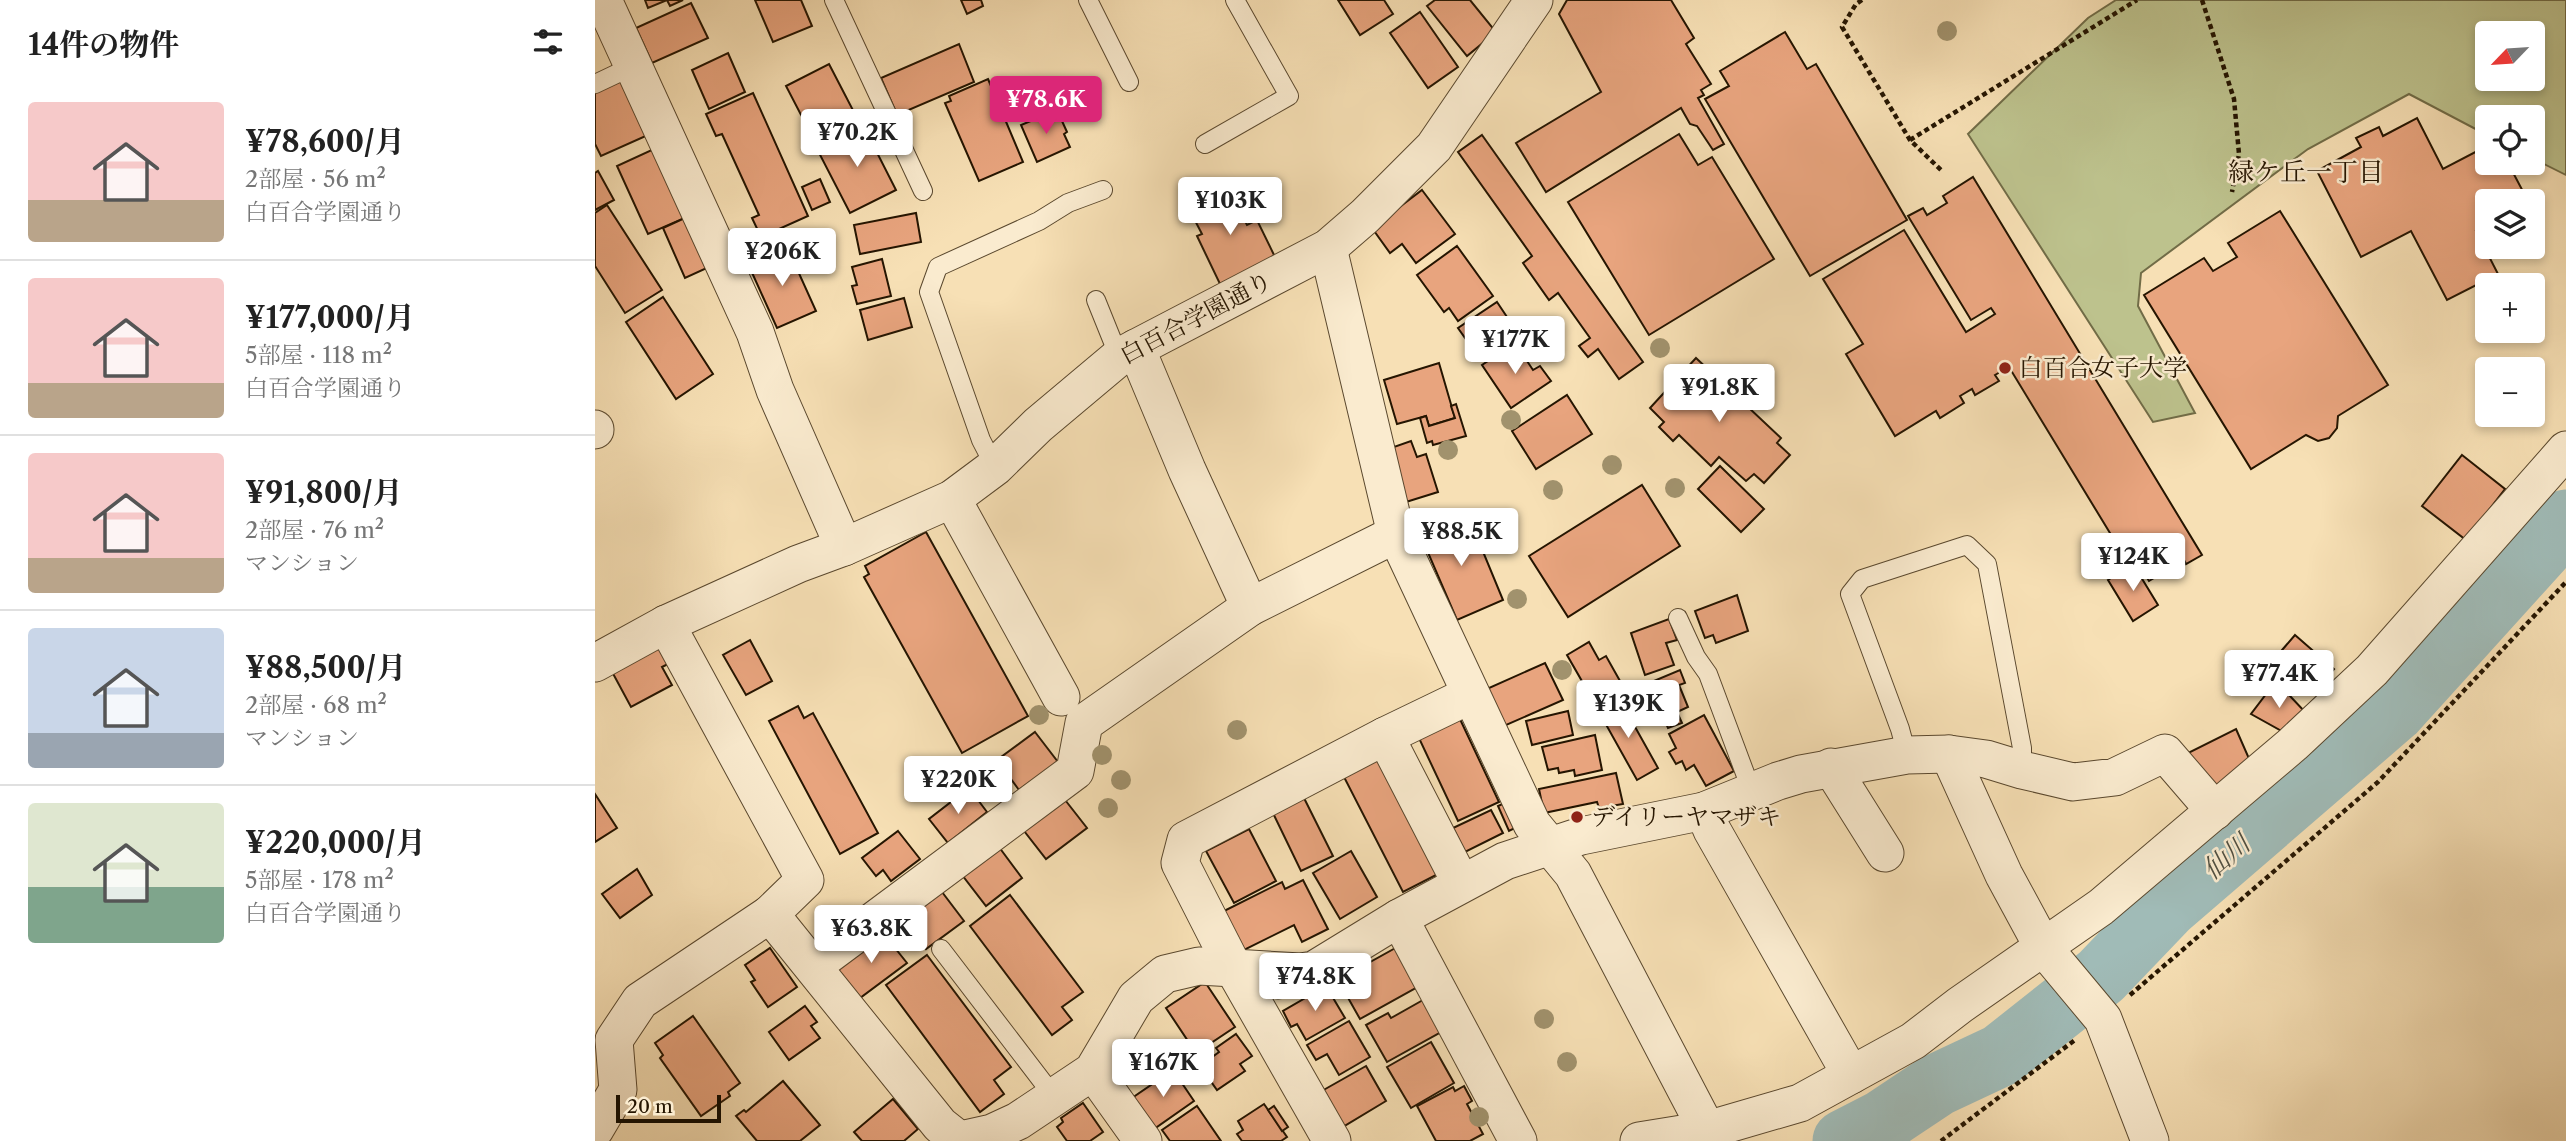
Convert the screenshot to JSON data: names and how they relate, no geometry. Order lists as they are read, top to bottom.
{
  "streets": {
    "street": ["白百合学園通り"]
  },
  "districts": ["緑ケ丘一丁目"],
  "water": ["仙川"],
  "places": ["白百合女子大学", "デイリーヤマザキ"],
  "scale_bar": "20 m",
  "north": "bottom left",
  "page": {
    "heading": "14件の物件",
    "map_buttons": ["+", "−"],
    "price": [
      "¥78.6K",
      "¥70.2K",
      "¥103K",
      "¥206K",
      "¥177K",
      "¥91.8K",
      "¥88.5K",
      "¥124K",
      "¥77.4K",
      "¥139K",
      "¥220K",
      "¥63.8K",
      "¥74.8K",
      "¥167K"
    ],
    "list": [
      {
        "name": "¥78,600/月",
        "note": "2部屋 · 56 m² · 白百合学園通り"
      },
      {
        "name": "¥177,000/月",
        "note": "5部屋 · 118 m² · 白百合学園通り"
      },
      {
        "name": "¥91,800/月",
        "note": "2部屋 · 76 m² · マンション"
      },
      {
        "name": "¥88,500/月",
        "note": "2部屋 · 68 m² · マンション"
      },
      {
        "name": "¥220,000/月",
        "note": "5部屋 · 178 m² · 白百合学園通り"
      }
    ],
    "scale": "20 m"
  }
}
